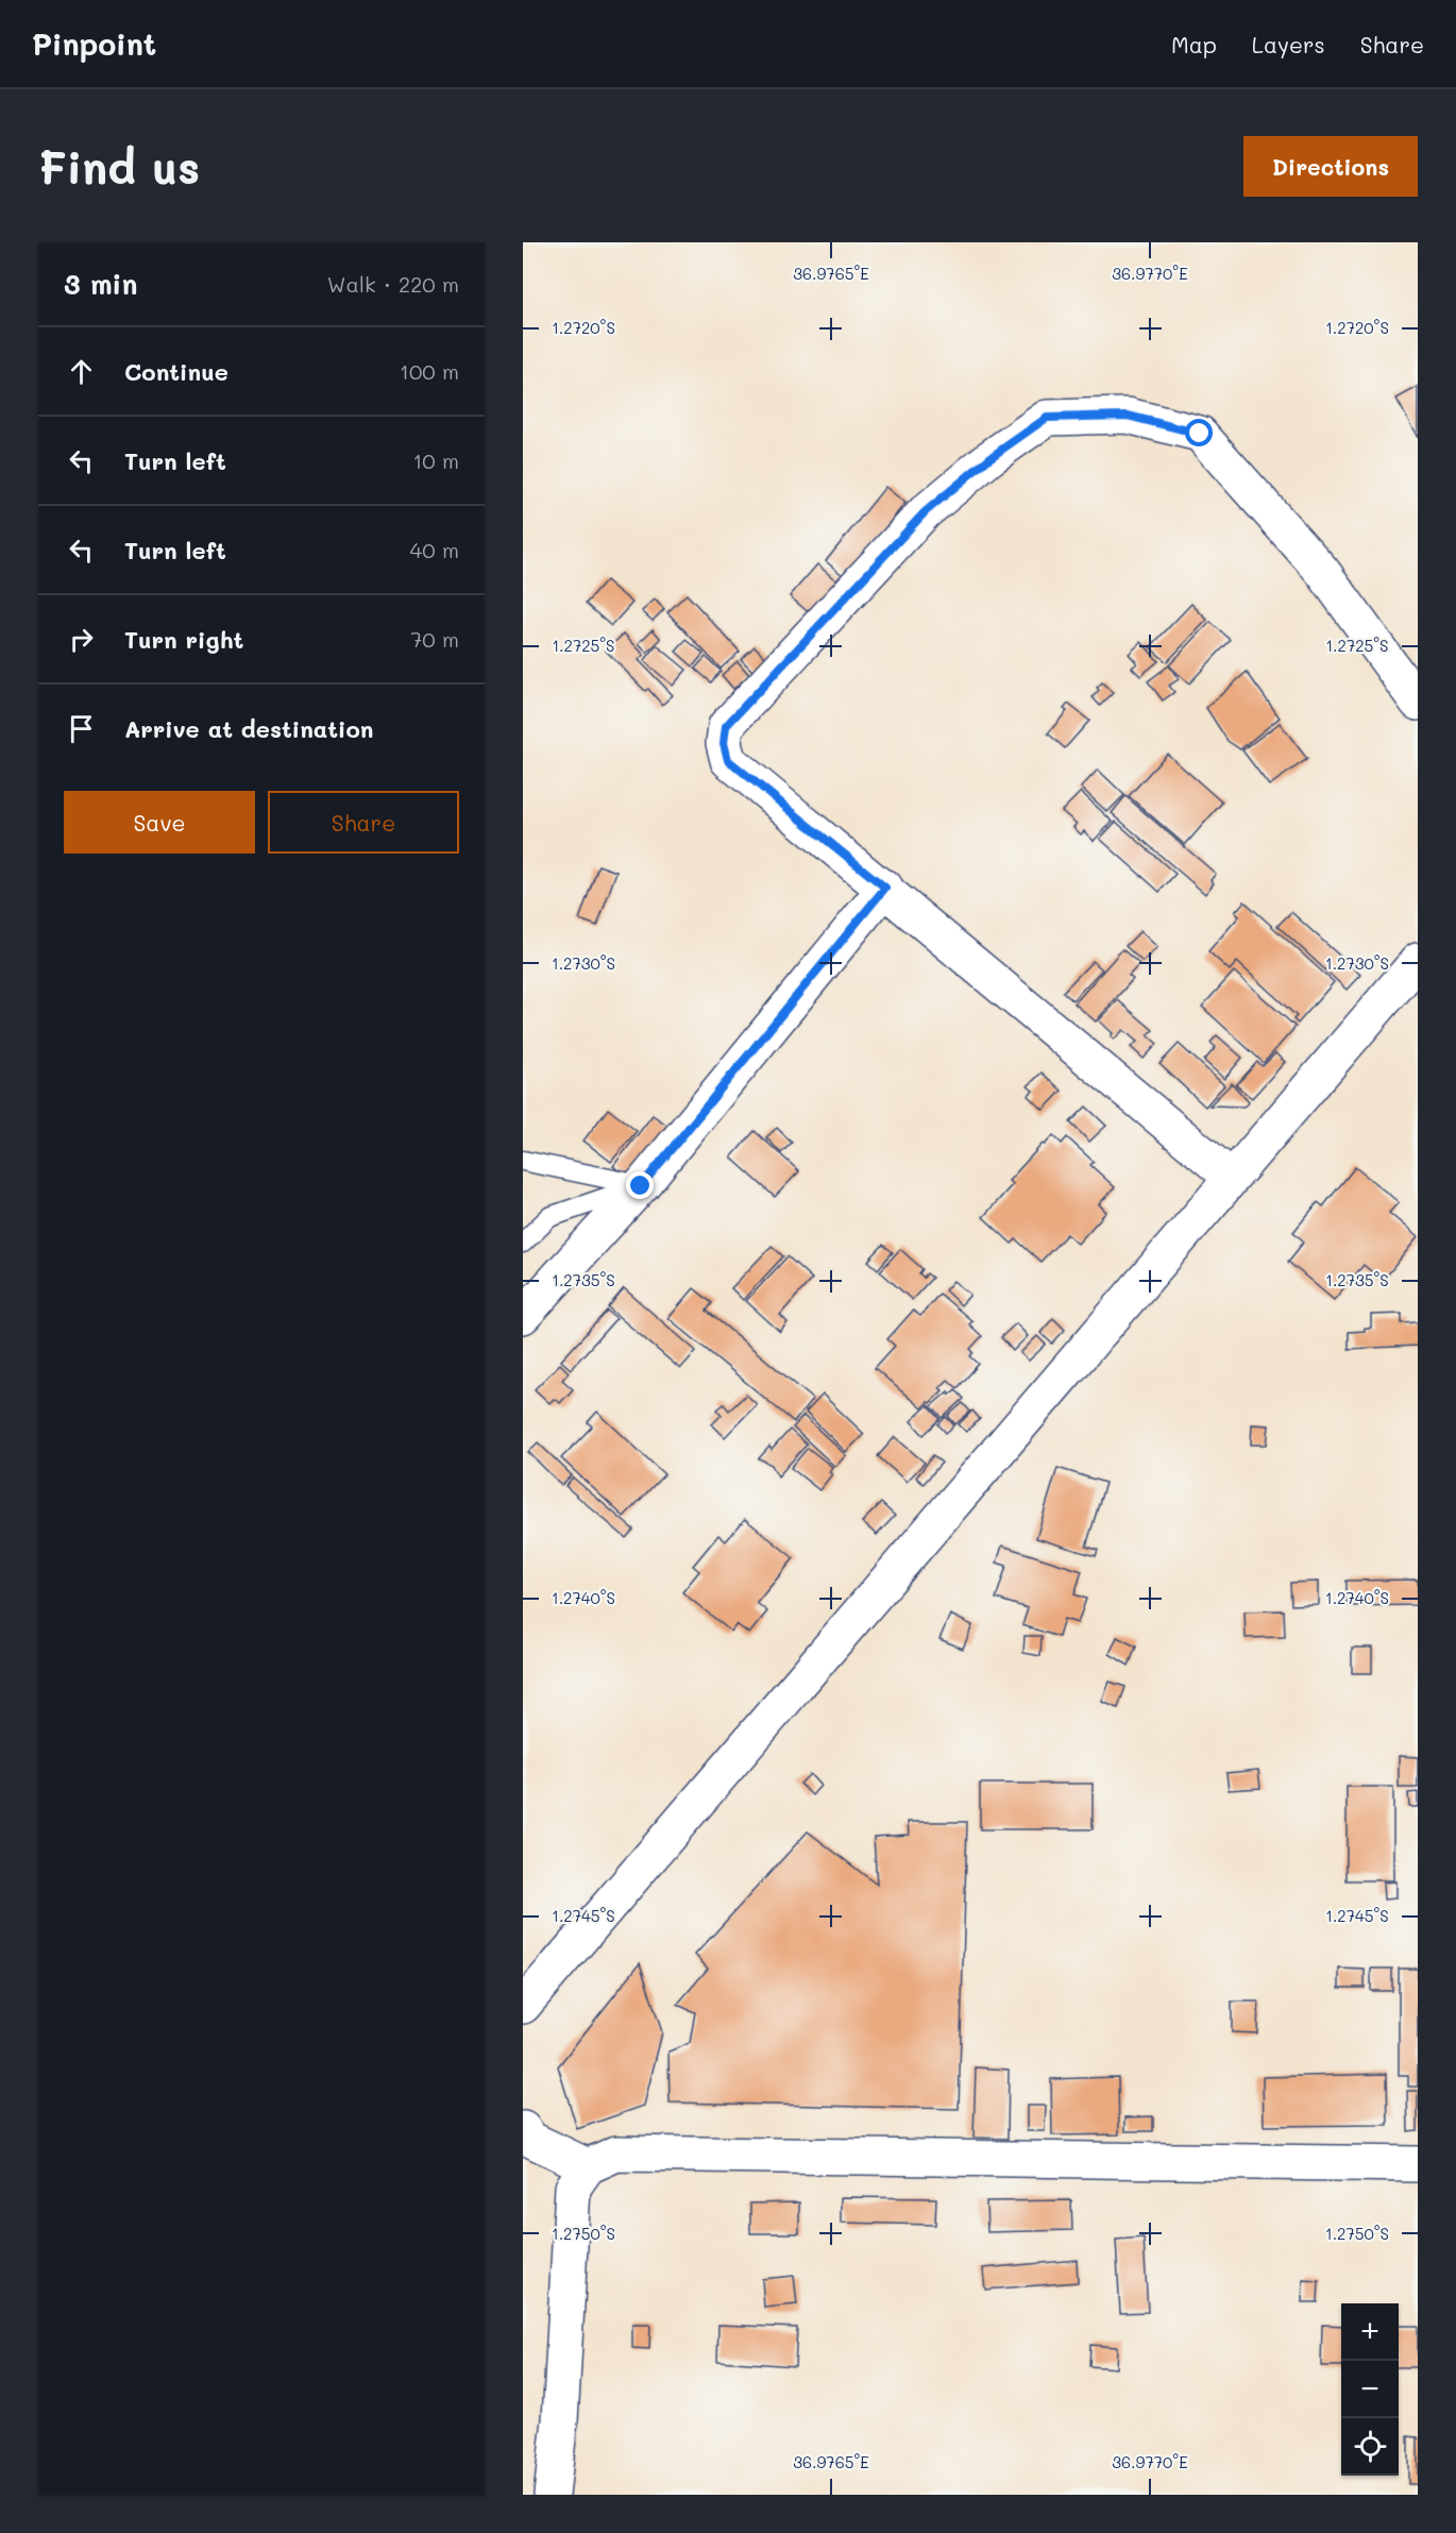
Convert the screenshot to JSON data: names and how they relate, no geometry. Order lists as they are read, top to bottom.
{
  "page": {
    "header": "Pinpoint",
    "nav": ["Map", "Layers", "Share"],
    "buttons": [
      "Directions",
      ["Save", "Share"]
    ],
    "title": "Find us",
    "heading": ["3 min", "Walk · 220 m"],
    "list": [
      ["Continue", "100 m"],
      ["Turn left", "10 m"],
      ["Turn left", "40 m"],
      ["Turn right", "70 m"],
      "Arrive at destination"
    ],
    "map_buttons": ["+", "−"]
  },
  "coordinates": [
    "36.9765°E",
    "36.9770°E",
    "1.2720°S",
    "1.2725°S",
    "1.2730°S",
    "1.2735°S",
    "1.2740°S",
    "1.2745°S",
    "1.2750°S"
  ]
}
